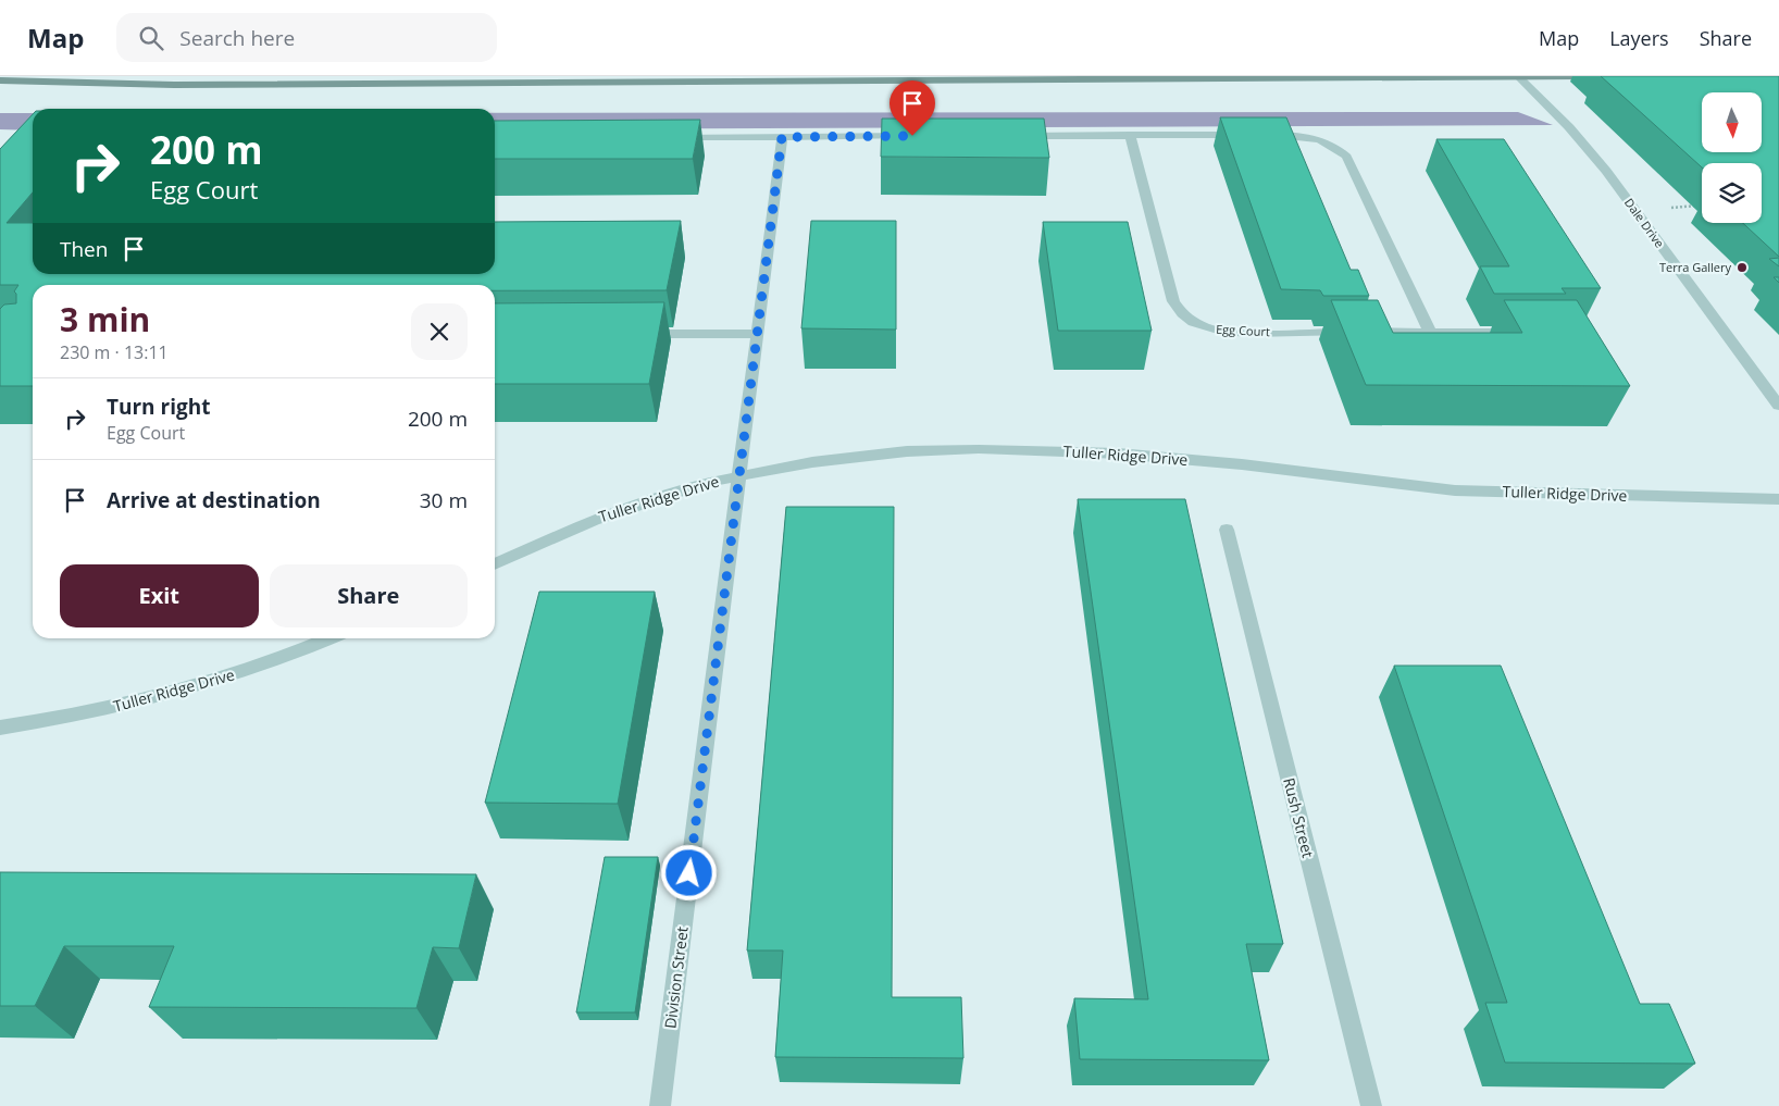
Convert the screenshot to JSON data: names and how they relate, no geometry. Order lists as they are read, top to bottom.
{
  "streets": {
    "street": [
      "Dale Drive",
      "Egg Court",
      "Tuller Ridge Drive",
      "Rush Street",
      "Division Street"
    ]
  },
  "crossings": [
    ["Tuller Ridge Drive", "Division Street"]
  ],
  "places": ["Terra Gallery"],
  "north": "bottom",
  "page": {
    "header": "Map",
    "search": "Search here",
    "nav": ["Map", "Layers", "Share"],
    "turn": ["200 m", "Egg Court"],
    "then": "Then",
    "heading": ["3 min", "230 m · 13:11"],
    "list": [
      {
        "name": "Turn right",
        "note": "Egg Court",
        "value": "200 m"
      },
      {
        "name": "Arrive at destination",
        "value": "30 m"
      }
    ],
    "buttons": ["Exit", "Share"]
  }
}
